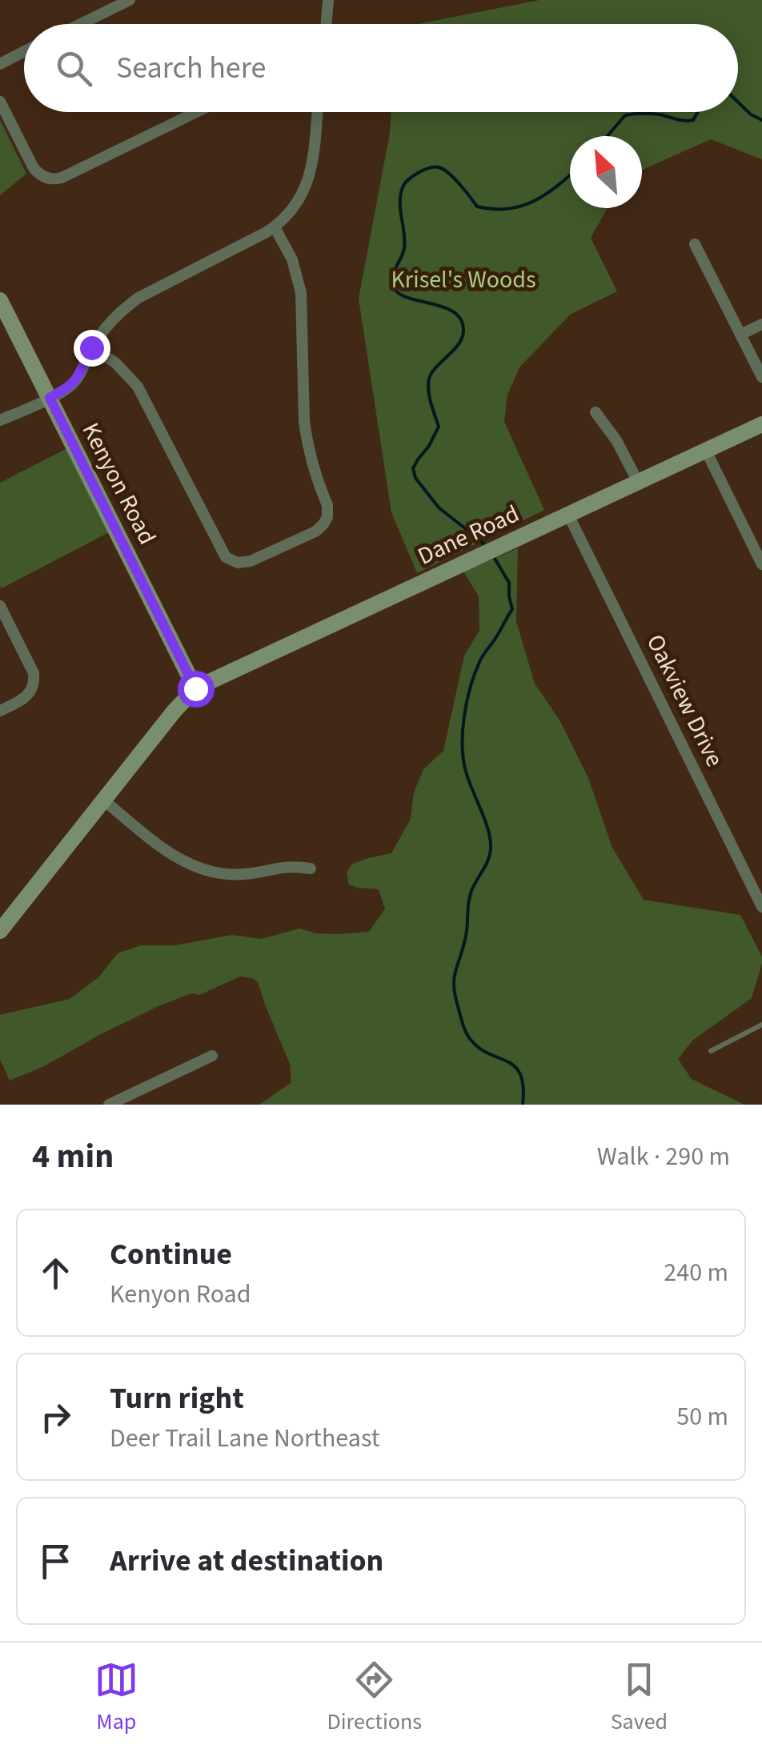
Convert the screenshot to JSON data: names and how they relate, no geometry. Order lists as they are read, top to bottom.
{
  "streets": {
    "main road": ["Kenyon Road", "Dane Road"],
    "street": ["Oakview Drive"]
  },
  "crossings": [
    ["Kenyon Road", "Dane Road"],
    ["Dane Road", "Oakview Drive"]
  ],
  "parks": ["Krisel's Woods"],
  "north": "top left",
  "page": {
    "search": "Search here",
    "heading": ["4 min", "Walk · 290 m"],
    "list": [
      ["Continue", "Kenyon Road", "240 m"],
      ["Turn right", "Deer Trail Lane Northeast", "50 m"],
      "Arrive at destination"
    ],
    "nav": ["Map", "Directions", "Saved"]
  }
}
